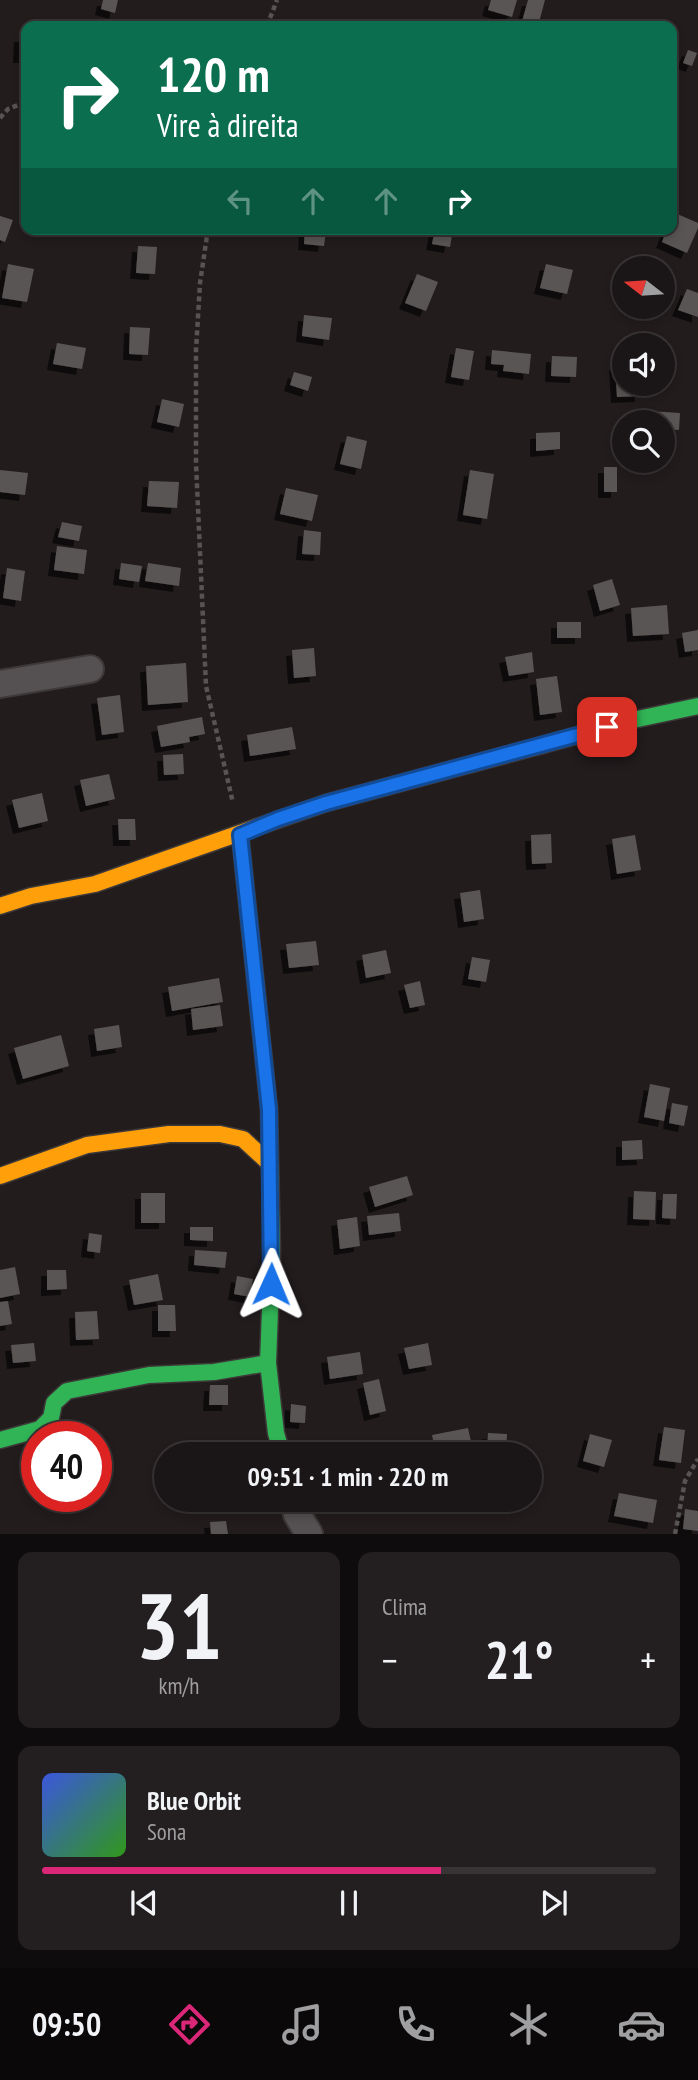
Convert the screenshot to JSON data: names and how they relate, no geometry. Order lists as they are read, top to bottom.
{
  "north": "left",
  "page": {
    "turn": ["120 m", "Vire à direita"],
    "limit": "40",
    "trip": "09:51 · 1 min · 220 m",
    "tile": [
      ["31", "km/h"],
      "Clima"
    ],
    "heat": ["−", "21°", "+"],
    "song": ["Blue Orbit", "Sona"],
    "tabs": "09:50"
  }
}
